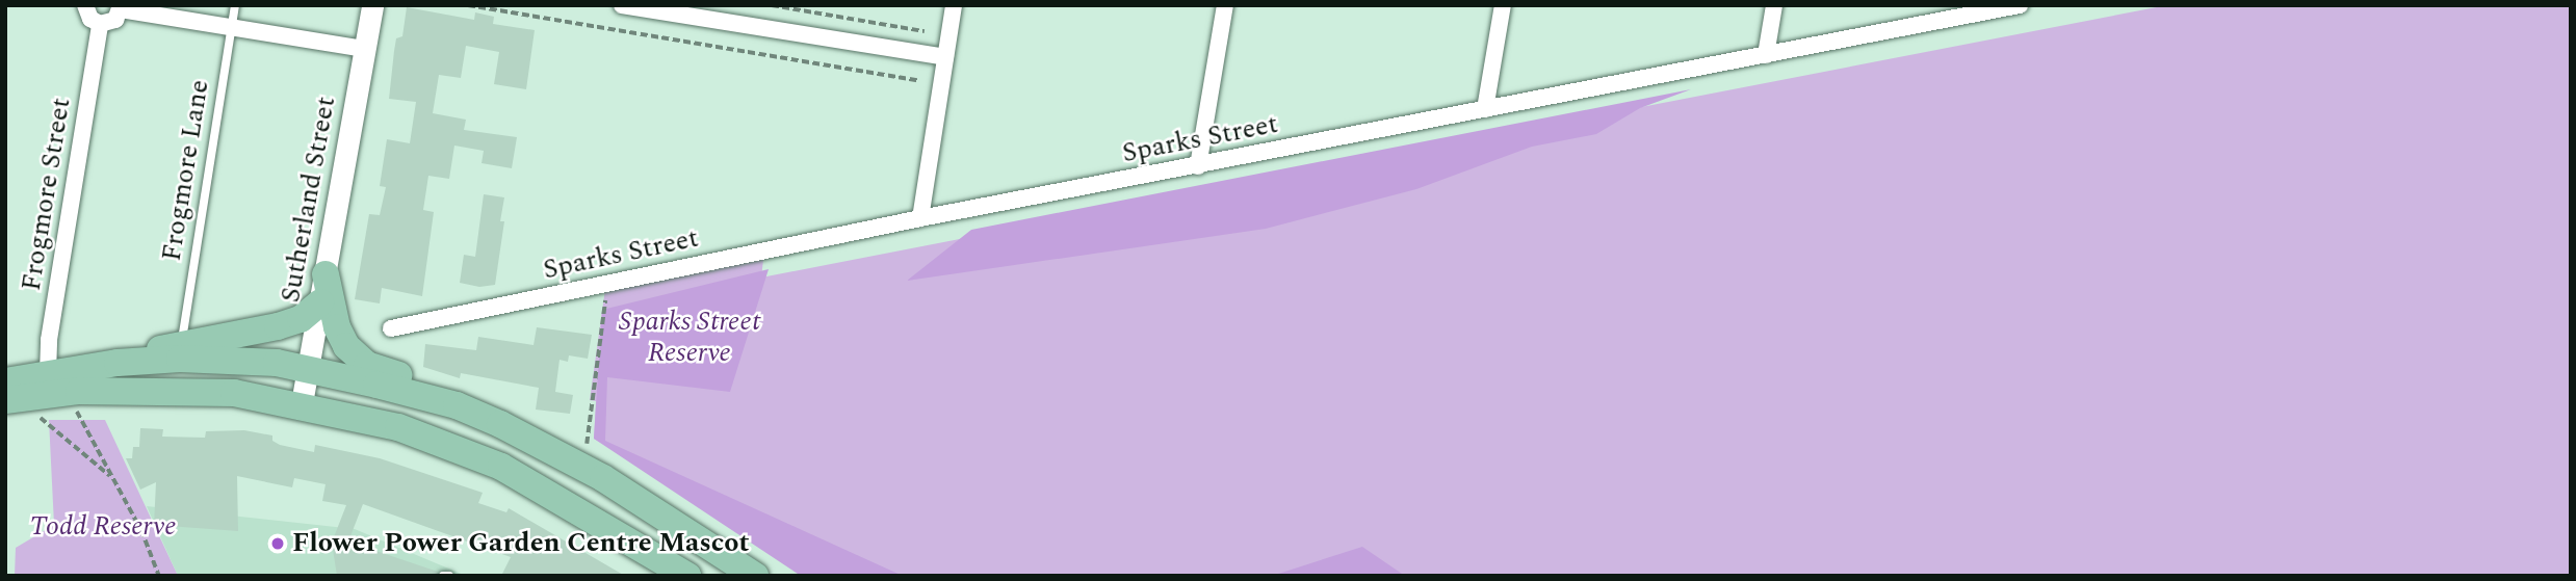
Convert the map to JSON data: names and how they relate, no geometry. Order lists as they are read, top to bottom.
{
  "streets": {
    "street": ["Sparks Street", "Frogmore Street", "Sutherland Street"],
    "lane": ["Frogmore Lane"]
  },
  "parks": ["Sparks Street Reserve", "Todd Reserve"],
  "places": ["Flower Power Garden Centre Mascot"]
}
